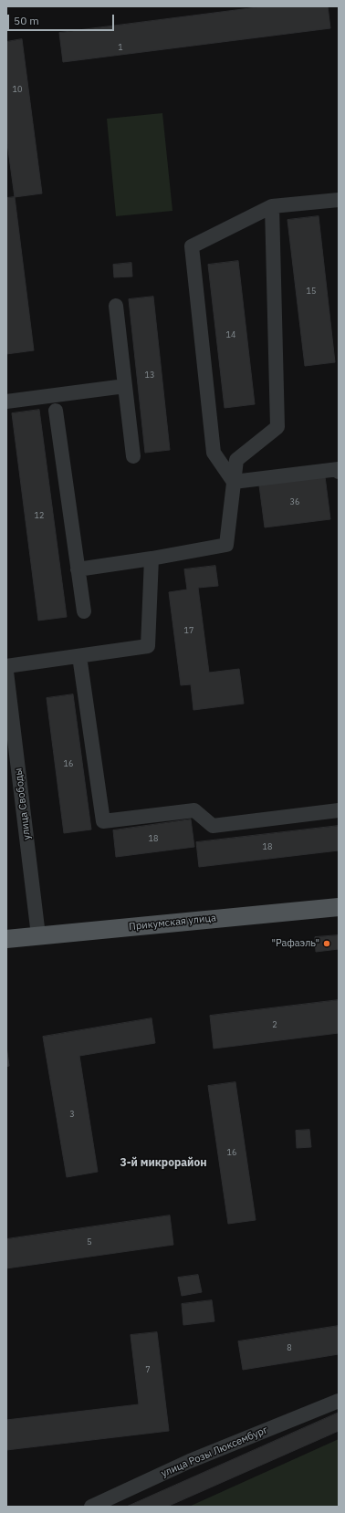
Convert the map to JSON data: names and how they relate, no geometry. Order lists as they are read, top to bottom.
{
  "streets": {
    "main road": ["Прикумская улица"],
    "street": ["улица Свободы", "улица Розы Люксембург"]
  },
  "crossings": [
    ["улица Свободы", "Прикумская улица"]
  ],
  "districts": ["3-й микрорайон"],
  "places": ["\"Рафаэль\""],
  "house_numbers": [
    "1",
    "10",
    "15",
    "14",
    "13",
    "36",
    "12",
    "17",
    "16",
    "18",
    "18",
    "2",
    "3",
    "16",
    "5",
    "8",
    "7"
  ],
  "scale_bar": "50 m"
}
